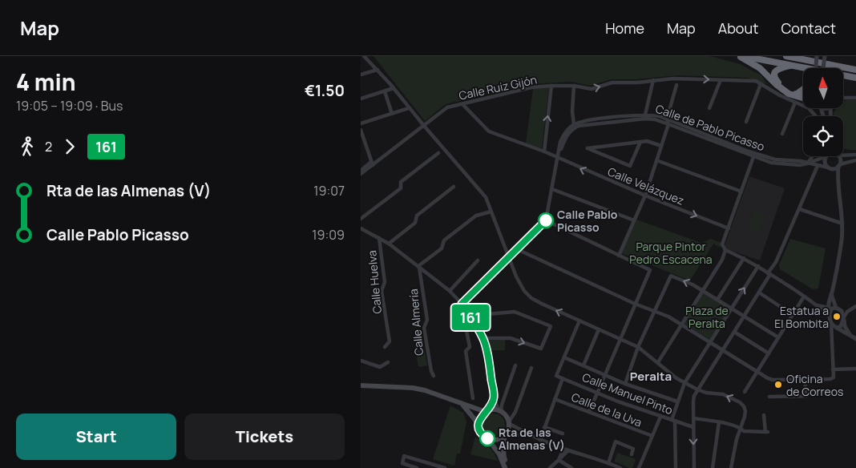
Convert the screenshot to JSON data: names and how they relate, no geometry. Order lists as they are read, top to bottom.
{
  "streets": {
    "street": [
      "Calle Ruiz Gijón",
      "Calle de Pablo Picasso",
      "Calle Velázquez",
      "Calle Huelva",
      "Calle Almería",
      "Calle Manuel Pinto",
      "Calle de la Uva"
    ]
  },
  "crossings": [
    ["Calle Ruiz Gijón", "Calle Velázquez"],
    ["Calle de Pablo Picasso", "Calle Velázquez"]
  ],
  "districts": ["Peralta"],
  "parks": ["Parque Pintor Pedro Escacena", "Plaza de Peralta"],
  "places": [
    "Calle Pablo Picasso",
    "Estatua a El Bombita",
    "Oficina de Correos",
    "Rta de las Almenas (V)"
  ],
  "lines": ["bus line 161"],
  "north": "top",
  "page": {
    "header": "Map",
    "nav": [
      "Home",
      "Map",
      "About",
      "Contact"
    ],
    "heading": ["4 min", "19:05 – 19:09 · Bus", "€1.50"],
    "on_map": "161",
    "legs": ["2", "161"],
    "list": [
      {
        "name": "Rta de las Almenas (V)",
        "value": "19:07"
      },
      {
        "name": "Calle Pablo Picasso",
        "value": "19:09"
      }
    ],
    "buttons": ["Start", "Tickets"]
  }
}
